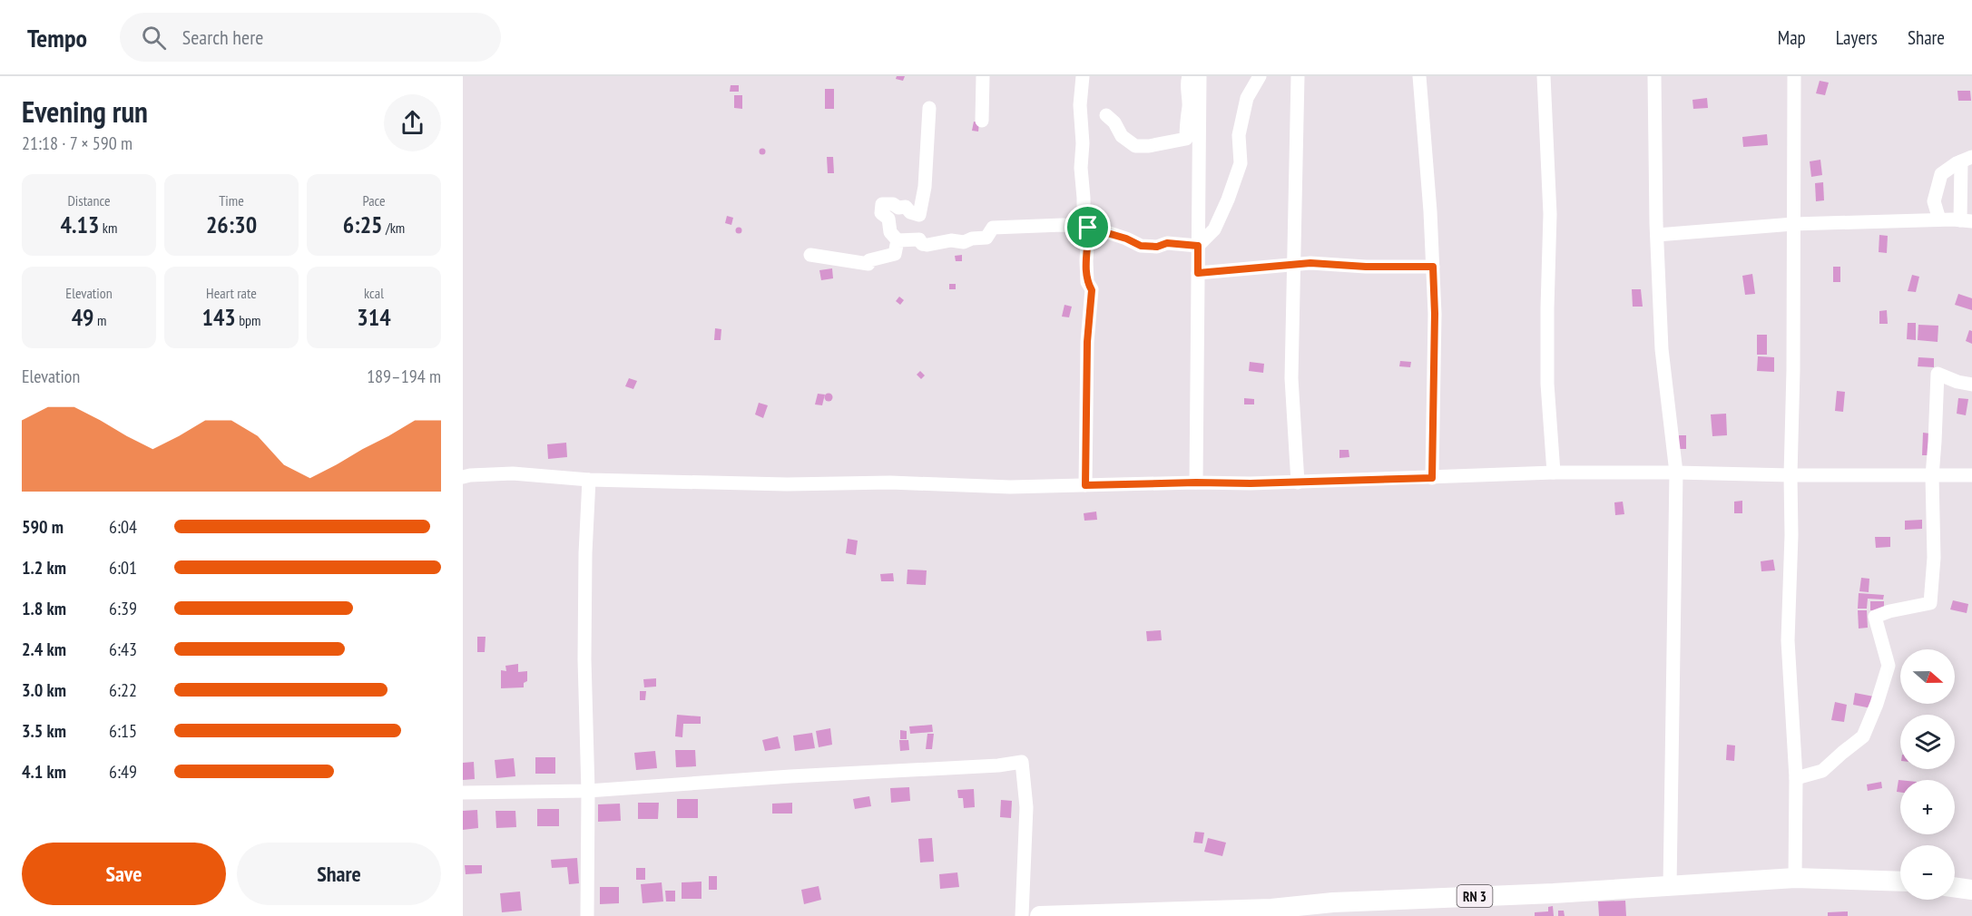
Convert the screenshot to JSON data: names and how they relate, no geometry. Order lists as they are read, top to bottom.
{
  "streets": {
    "highway": ["RN 3"]
  },
  "north": "right",
  "page": {
    "header": "Tempo",
    "search": "Search here",
    "nav": ["Map", "Layers", "Share"],
    "heading": ["Evening run", "21:18 · 7 × 590 m"],
    "stats": [
      ["Distance", "4.13 km"],
      ["Time", "26:30"],
      ["Pace", "6:25 /km"],
      ["Elevation", "49 m"],
      ["Heart rate", "143 bpm"],
      ["kcal", "314"]
    ],
    "chart": ["Elevation", "189–194 m"],
    "list": [
      {
        "name": "590 m",
        "note": "6:04"
      },
      {
        "name": "1.2 km",
        "note": "6:01"
      },
      {
        "name": "1.8 km",
        "note": "6:39"
      },
      {
        "name": "2.4 km",
        "note": "6:43"
      },
      {
        "name": "3.0 km",
        "note": "6:22"
      },
      {
        "name": "3.5 km",
        "note": "6:15"
      },
      {
        "name": "4.1 km",
        "note": "6:49"
      }
    ],
    "map_buttons": ["+", "−"],
    "buttons": ["Save", "Share"]
  }
}
